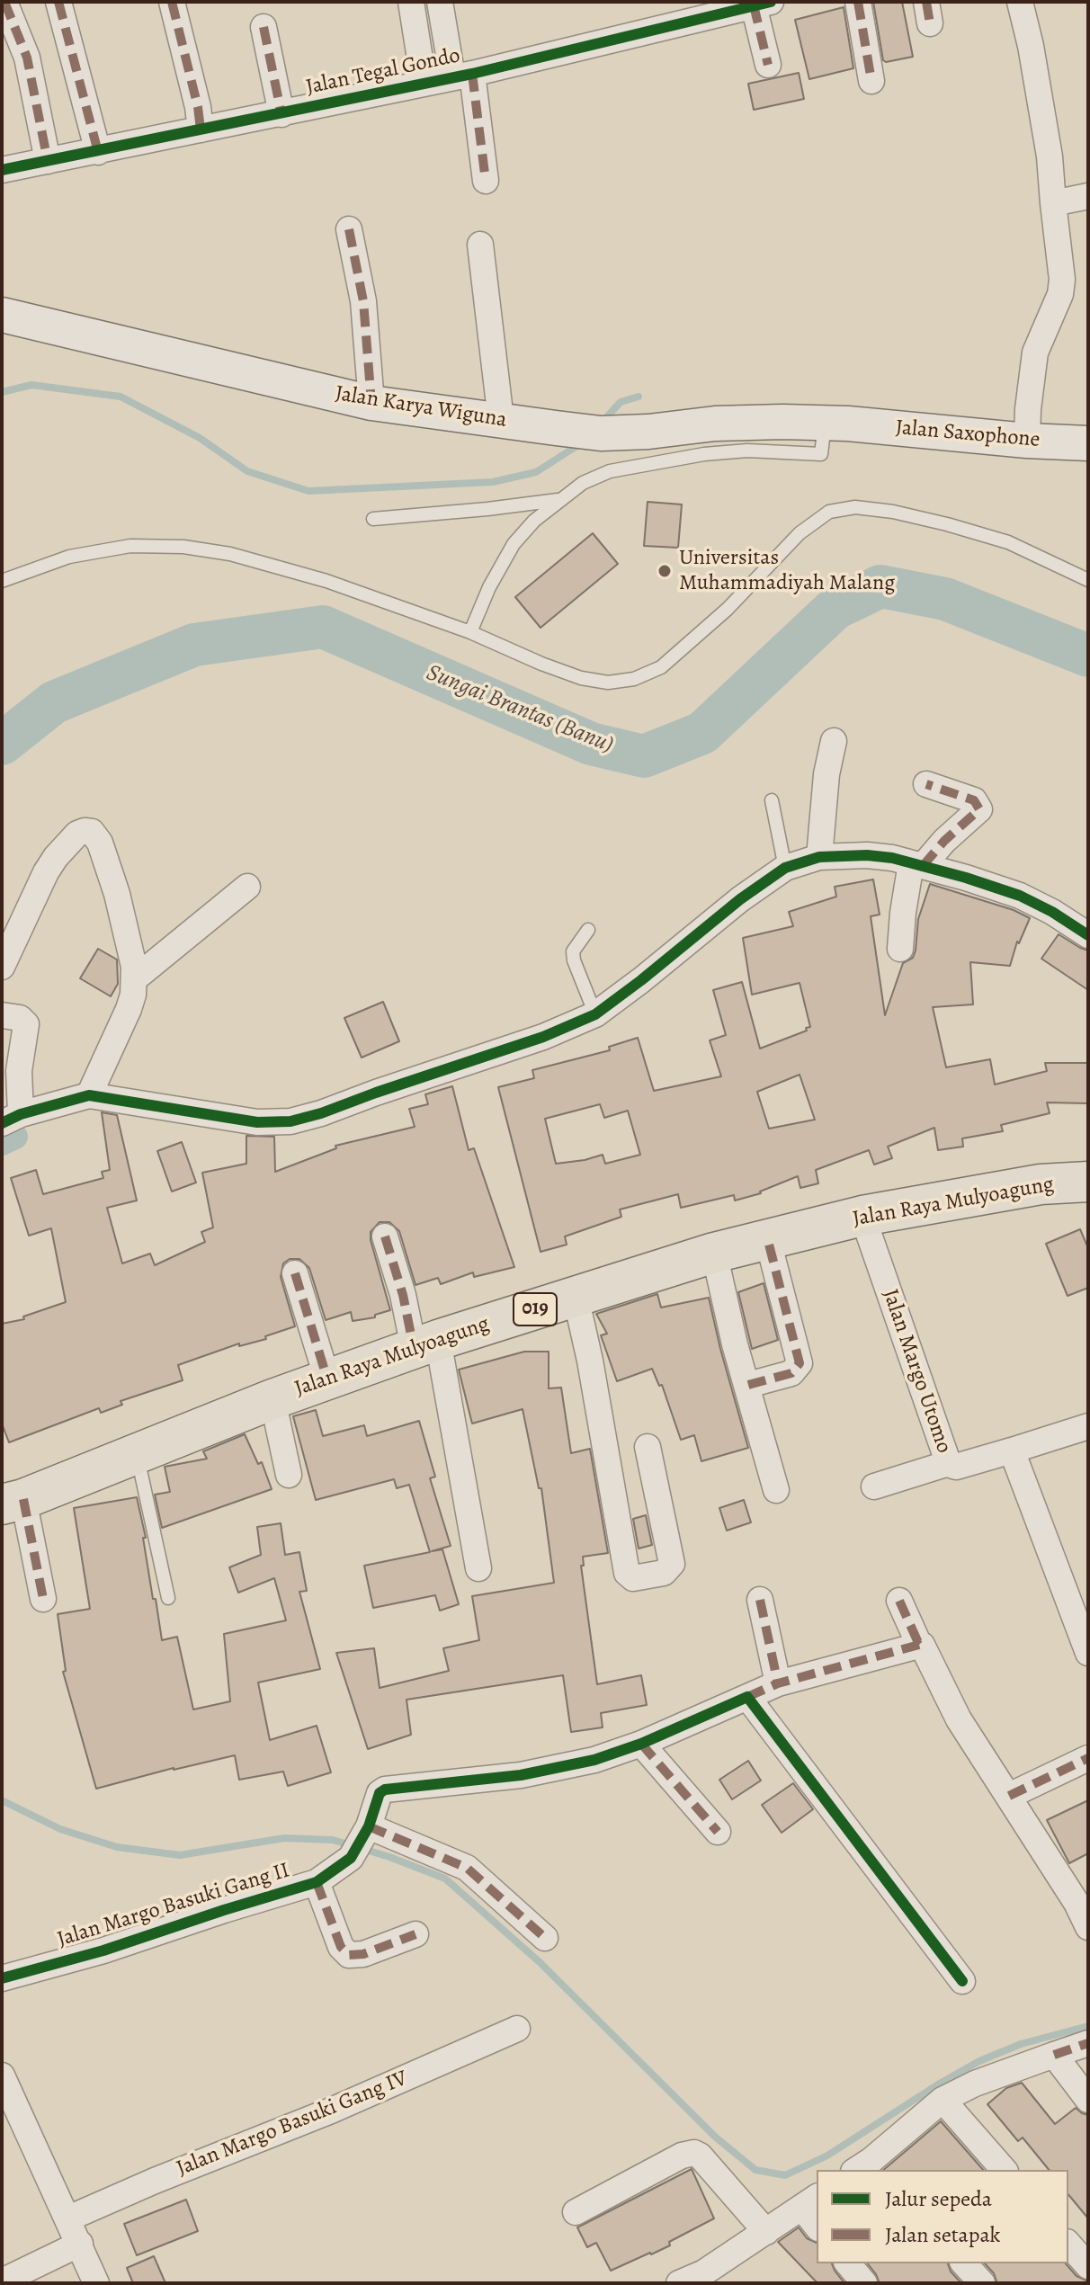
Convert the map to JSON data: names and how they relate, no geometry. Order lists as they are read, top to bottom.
{
  "streets": {
    "main road": [
      "Jalan Karya Wiguna",
      "Jalan Saxophone",
      "Jalan Raya Mulyoagung",
      "019"
    ],
    "street": [
      "Jalan Tegal Gondo",
      "Jalan Margo Utomo",
      "Jalan Margo Basuki Gang II",
      "Jalan Margo Basuki Gang IV"
    ]
  },
  "crossings": [
    ["Jalan Karya Wiguna", "Jalan Saxophone"],
    ["Jalan Raya Mulyoagung", "Jalan Margo Utomo"]
  ],
  "water": ["Sungai Brantas (Banu)"],
  "places": ["Universitas Muhammadiyah Malang"],
  "legend": ["Jalur sepeda", "Jalan setapak"]
}
